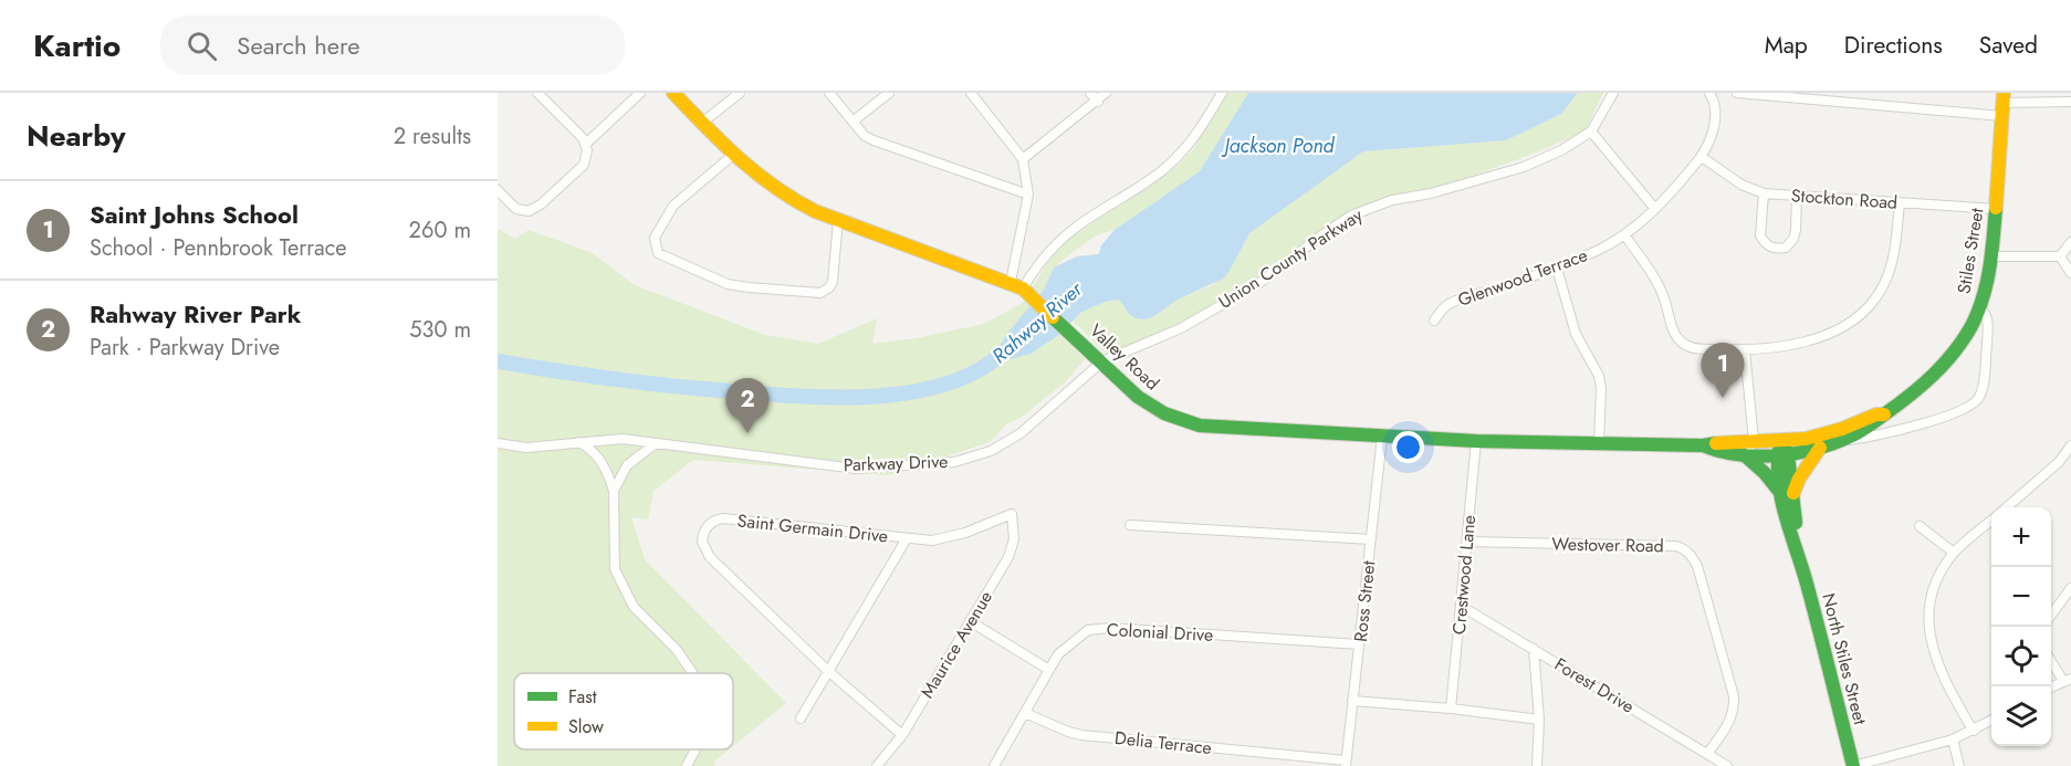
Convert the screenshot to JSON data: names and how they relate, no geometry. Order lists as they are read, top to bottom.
{
  "streets": {
    "street": [
      "Stockton Road",
      "Stiles Street",
      "Union County Parkway",
      "Glenwood Terrace",
      "Valley Road",
      "Parkway Drive",
      "Saint Germain Drive",
      "Westover Road",
      "Crestwood Lane",
      "Ross Street",
      "Colonial Drive",
      "Maurice Avenue",
      "North Stiles Street",
      "Forest Drive",
      "Delia Terrace"
    ]
  },
  "crossings": [
    ["Stockton Road", "Stiles Street"],
    ["Stockton Road", "Glenwood Terrace"],
    ["Stiles Street", "Valley Road"],
    ["Stiles Street", "North Stiles Street"],
    ["Union County Parkway", "Valley Road"],
    ["Union County Parkway", "Parkway Drive"],
    ["Valley Road", "Parkway Drive"],
    ["Valley Road", "Crestwood Lane"],
    ["Valley Road", "Ross Street"],
    ["Valley Road", "North Stiles Street"],
    ["Saint Germain Drive", "Maurice Avenue"],
    ["Westover Road", "Crestwood Lane"],
    ["Westover Road", "Forest Drive"],
    ["Crestwood Lane", "Forest Drive"],
    ["Ross Street", "Colonial Drive"],
    ["Ross Street", "Delia Terrace"],
    ["Colonial Drive", "Delia Terrace"]
  ],
  "water": ["Jackson Pond", "Rahway River"],
  "legend": ["Fast", "Slow"],
  "page": {
    "header": "Kartio",
    "search": "Search here",
    "nav": ["Map", "Directions", "Saved"],
    "heading": ["Nearby", "2 results"],
    "list": [
      {
        "mark": "1",
        "name": "Saint Johns School",
        "note": "School · Pennbrook Terrace",
        "value": "260 m"
      },
      {
        "mark": "2",
        "name": "Rahway River Park",
        "note": "Park · Parkway Drive",
        "value": "530 m"
      }
    ],
    "pins": ["1", "2"],
    "map_buttons": ["+", "−"]
  }
}
